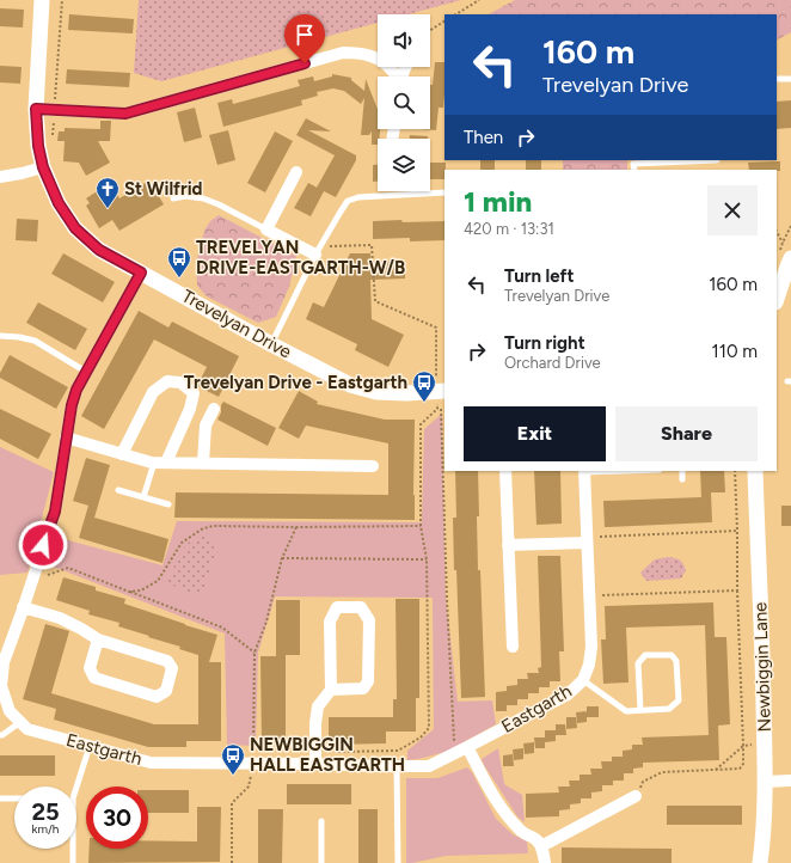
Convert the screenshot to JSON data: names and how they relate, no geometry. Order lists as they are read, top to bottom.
{
  "streets": {
    "street": ["Trevelyan Drive", "Newbiggin Lane", "Eastgarth"]
  },
  "crossings": [
    ["Trevelyan Drive", "Eastgarth"]
  ],
  "places": {
    "church": ["St Wilfrid"],
    "bus stop": ["TREVELYAN DRIVE-EASTGARTH-W/B", "Trevelyan Drive - Eastgarth", "NEWBIGGIN HALL EASTGARTH"]
  },
  "page": {
    "turn": ["160 m", "Trevelyan Drive"],
    "then": "Then",
    "heading": ["1 min", "420 m · 13:31"],
    "list": [
      {
        "name": "Turn left",
        "note": "Trevelyan Drive",
        "value": "160 m"
      },
      {
        "name": "Turn right",
        "note": "Orchard Drive",
        "value": "110 m"
      }
    ],
    "buttons": ["Exit", "Share"],
    "speed": "25 km/h",
    "limit": "30"
  }
}
